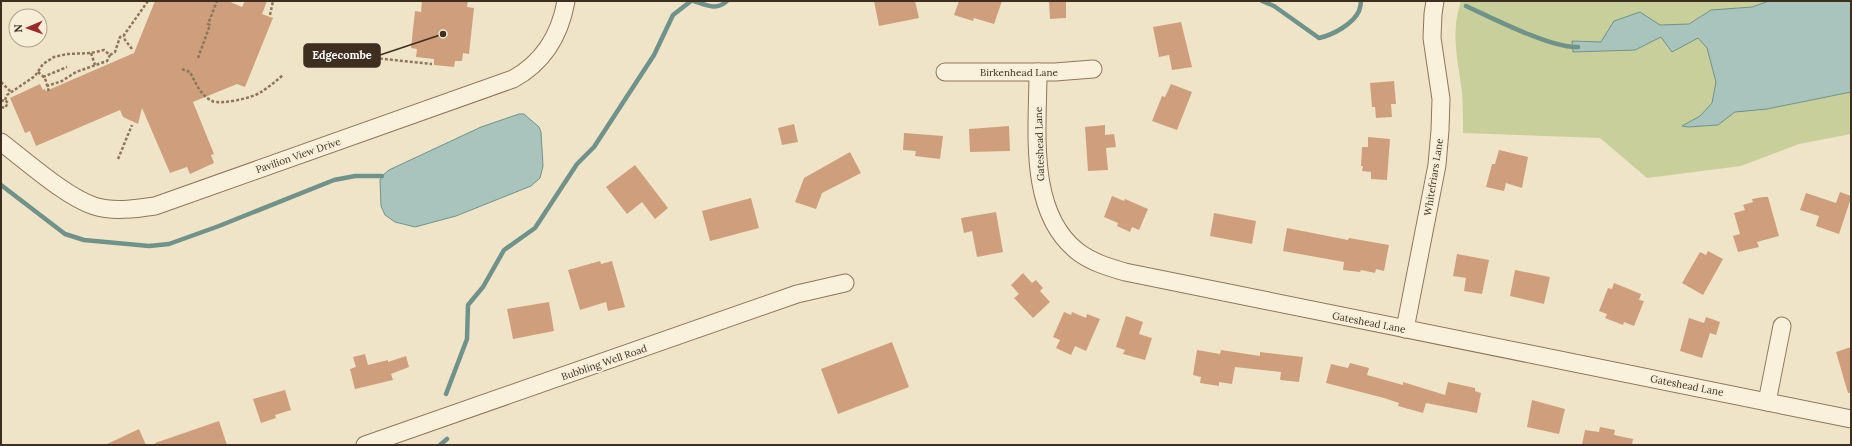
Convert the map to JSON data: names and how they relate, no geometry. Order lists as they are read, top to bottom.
{
  "streets": {
    "street": [
      "Birkenhead Lane",
      "Gateshead Lane",
      "Pavilion View Drive",
      "Whitefriars Lane",
      "Bubbling Well Road"
    ]
  },
  "crossings": [
    ["Birkenhead Lane", "Gateshead Lane"],
    ["Gateshead Lane", "Whitefriars Lane"]
  ],
  "places": ["Edgecombe"],
  "north": "left"
}
